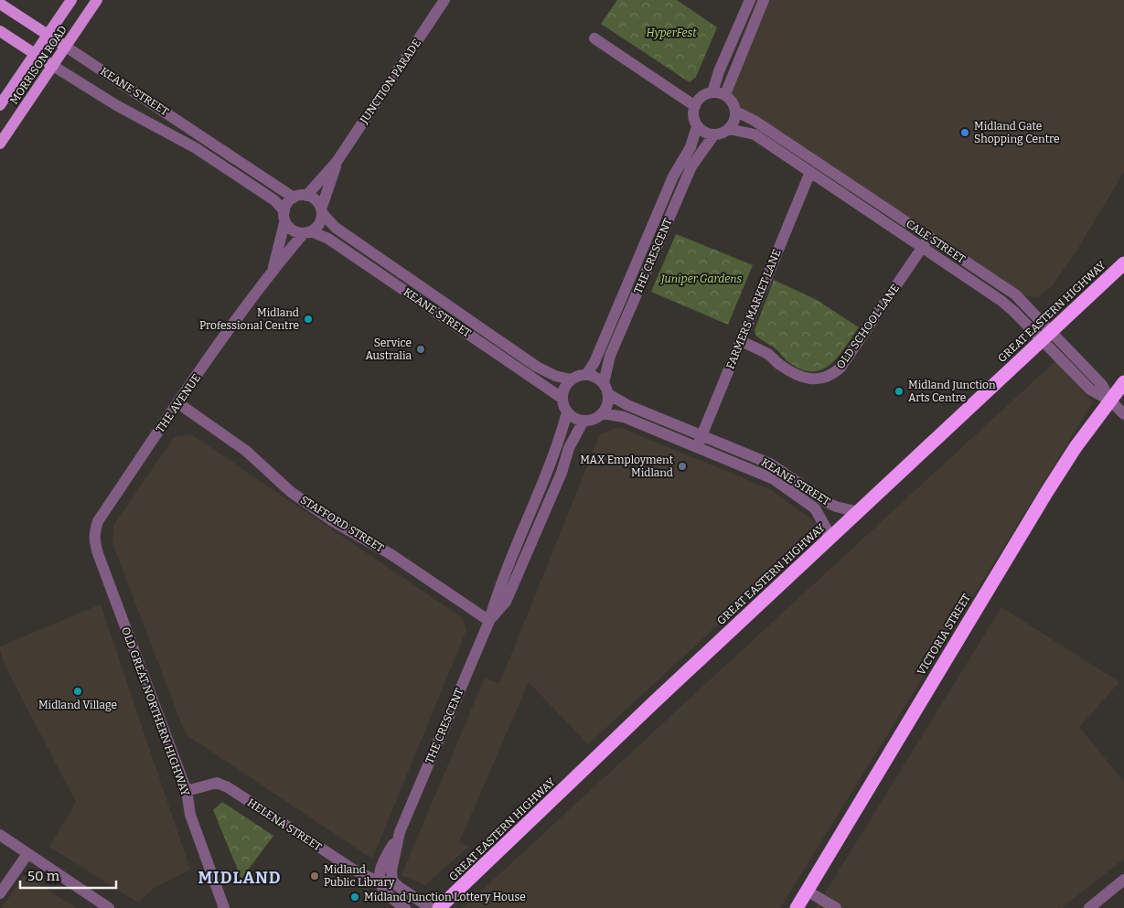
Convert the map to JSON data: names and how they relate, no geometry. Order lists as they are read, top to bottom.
{
  "streets": {
    "highway": ["GREAT EASTERN HIGHWAY", "VICTORIA STREET"],
    "main road": ["MORRISON ROAD"],
    "street": [
      "JUNCTION PARADE",
      "KEANE STREET",
      "CALE STREET",
      "THE CRESCENT",
      "FARMERS MARKET LANE",
      "OLD SCHOOL LANE",
      "THE AVENUE",
      "STAFFORD STREET",
      "OLD GREAT NORTHERN HIGHWAY",
      "HELENA STREET"
    ]
  },
  "crossings": [
    ["MORRISON ROAD", "KEANE STREET"],
    ["JUNCTION PARADE", "KEANE STREET"],
    ["JUNCTION PARADE", "THE AVENUE"],
    ["KEANE STREET", "THE CRESCENT"],
    ["KEANE STREET", "FARMERS MARKET LANE"],
    ["KEANE STREET", "GREAT EASTERN HIGHWAY"],
    ["KEANE STREET", "THE AVENUE"],
    ["CALE STREET", "THE CRESCENT"],
    ["CALE STREET", "FARMERS MARKET LANE"],
    ["CALE STREET", "GREAT EASTERN HIGHWAY"],
    ["CALE STREET", "OLD SCHOOL LANE"],
    ["CALE STREET", "VICTORIA STREET"],
    ["THE CRESCENT", "STAFFORD STREET"],
    ["THE CRESCENT", "HELENA STREET"],
    ["FARMERS MARKET LANE", "OLD SCHOOL LANE"],
    ["THE AVENUE", "STAFFORD STREET"],
    ["THE AVENUE", "OLD GREAT NORTHERN HIGHWAY"],
    ["OLD GREAT NORTHERN HIGHWAY", "HELENA STREET"]
  ],
  "districts": ["MIDLAND"],
  "parks": ["HyperFest", "Juniper Gardens"],
  "places": [
    "Midland Gate Shopping Centre",
    "Midland Professional Centre",
    "Service Australia",
    "Midland Junction Arts Centre",
    "MAX Employment Midland",
    "Midland Village",
    "Midland Public Library",
    "Midland Junction Lottery House"
  ],
  "scale_bar": "50 m"
}
